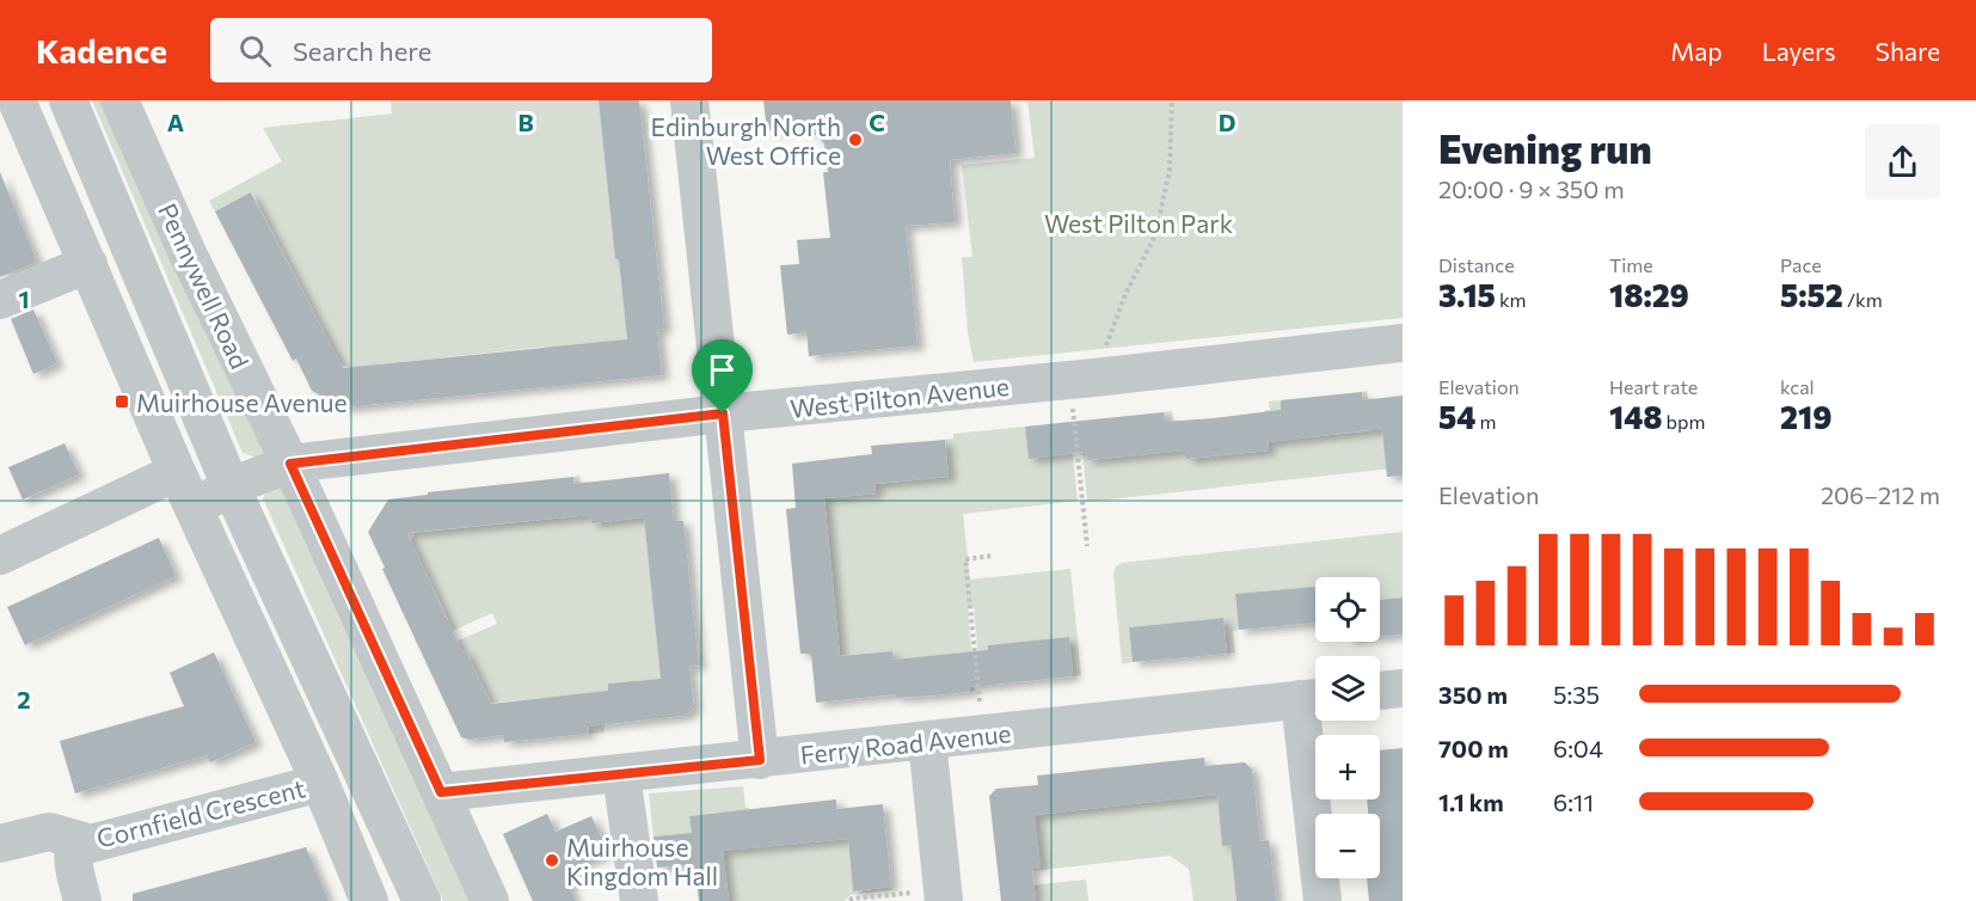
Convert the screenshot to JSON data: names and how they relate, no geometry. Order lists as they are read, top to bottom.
{
  "streets": {
    "street": [
      "Pennywell Road",
      "West Pilton Avenue",
      "Ferry Road Avenue",
      "Cornfield Crescent"
    ]
  },
  "crossings": [
    ["Pennywell Road", "West Pilton Avenue"],
    ["Pennywell Road", "Ferry Road Avenue"]
  ],
  "parks": ["West Pilton Park"],
  "places": {
    "other": ["Edinburgh North West Office", "Muirhouse Kingdom Hall"],
    "transit": ["Muirhouse Avenue"]
  },
  "page": {
    "header": "Kadence",
    "search": "Search here",
    "nav": ["Map", "Layers", "Share"],
    "heading": ["Evening run", "20:00 · 9 × 350 m"],
    "stats": [
      ["Distance", "3.15 km"],
      ["Time", "18:29"],
      ["Pace", "5:52 /km"],
      ["Elevation", "54 m"],
      ["Heart rate", "148 bpm"],
      ["kcal", "219"]
    ],
    "chart": ["Elevation", "206–212 m"],
    "map_buttons": ["+", "−"],
    "list": [
      {
        "name": "350 m",
        "note": "5:35"
      },
      {
        "name": "700 m",
        "note": "6:04"
      },
      {
        "name": "1.1 km",
        "note": "6:11"
      }
    ]
  },
  "grid": {
    "columns": [
      "A",
      "B",
      "C",
      "D"
    ],
    "rows": ["1", "2"]
  }
}
